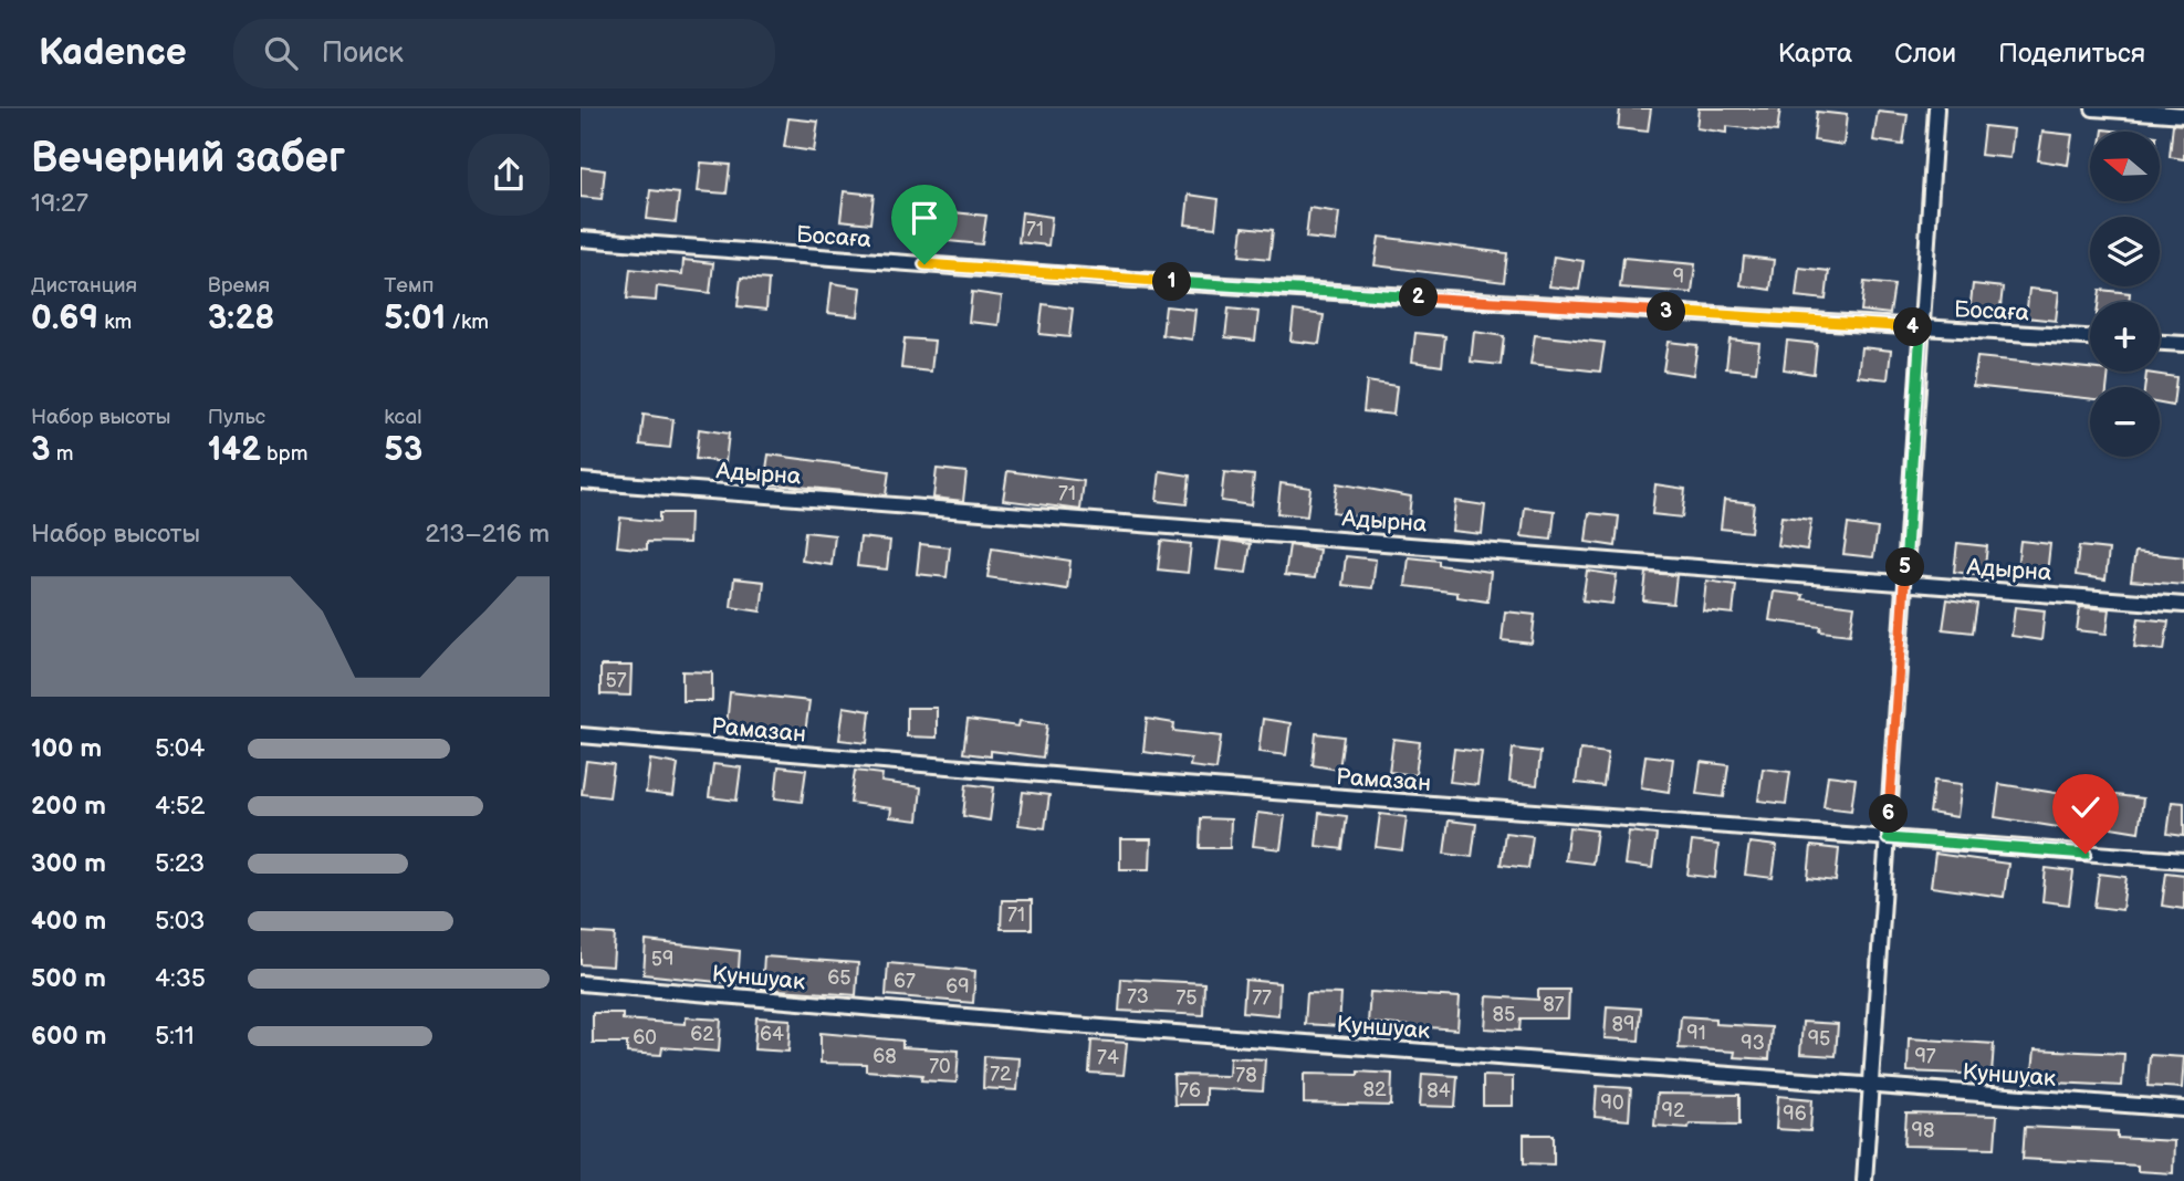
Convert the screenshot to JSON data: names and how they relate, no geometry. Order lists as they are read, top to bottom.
{
  "streets": {
    "street": [
      "Босаға",
      "Адырна",
      "Рамазан",
      "Куншуак"
    ]
  },
  "house_numbers": [
    "71",
    "9",
    "71",
    "57",
    "71",
    "59",
    "65",
    "67",
    "69",
    "73",
    "75",
    "77",
    "87",
    "85",
    "89",
    "91",
    "62",
    "64",
    "60",
    "95",
    "93",
    "68",
    "97",
    "74",
    "70",
    "72",
    "78",
    "82",
    "76",
    "84",
    "90",
    "92",
    "96",
    "98"
  ],
  "north": "left",
  "page": {
    "header": "Kadence",
    "search": "Поиск",
    "nav": ["Карта", "Слои", "Поделиться"],
    "heading": ["Вечерний забег", "19:27"],
    "map_buttons": ["+", "−"],
    "stats": [
      ["Дистанция", "0.69 km"],
      ["Время", "3:28"],
      ["Темп", "5:01 /km"],
      ["Набор высоты", "3 m"],
      ["Пульс", "142 bpm"],
      ["kcal", "53"]
    ],
    "pins": [
      "1",
      "2",
      "3",
      "4",
      "5",
      "6"
    ],
    "chart": ["Набор высоты", "213–216 m"],
    "list": [
      {
        "name": "100 m",
        "note": "5:04"
      },
      {
        "name": "200 m",
        "note": "4:52"
      },
      {
        "name": "300 m",
        "note": "5:23"
      },
      {
        "name": "400 m",
        "note": "5:03"
      },
      {
        "name": "500 m",
        "note": "4:35"
      },
      {
        "name": "600 m",
        "note": "5:11"
      }
    ]
  }
}
